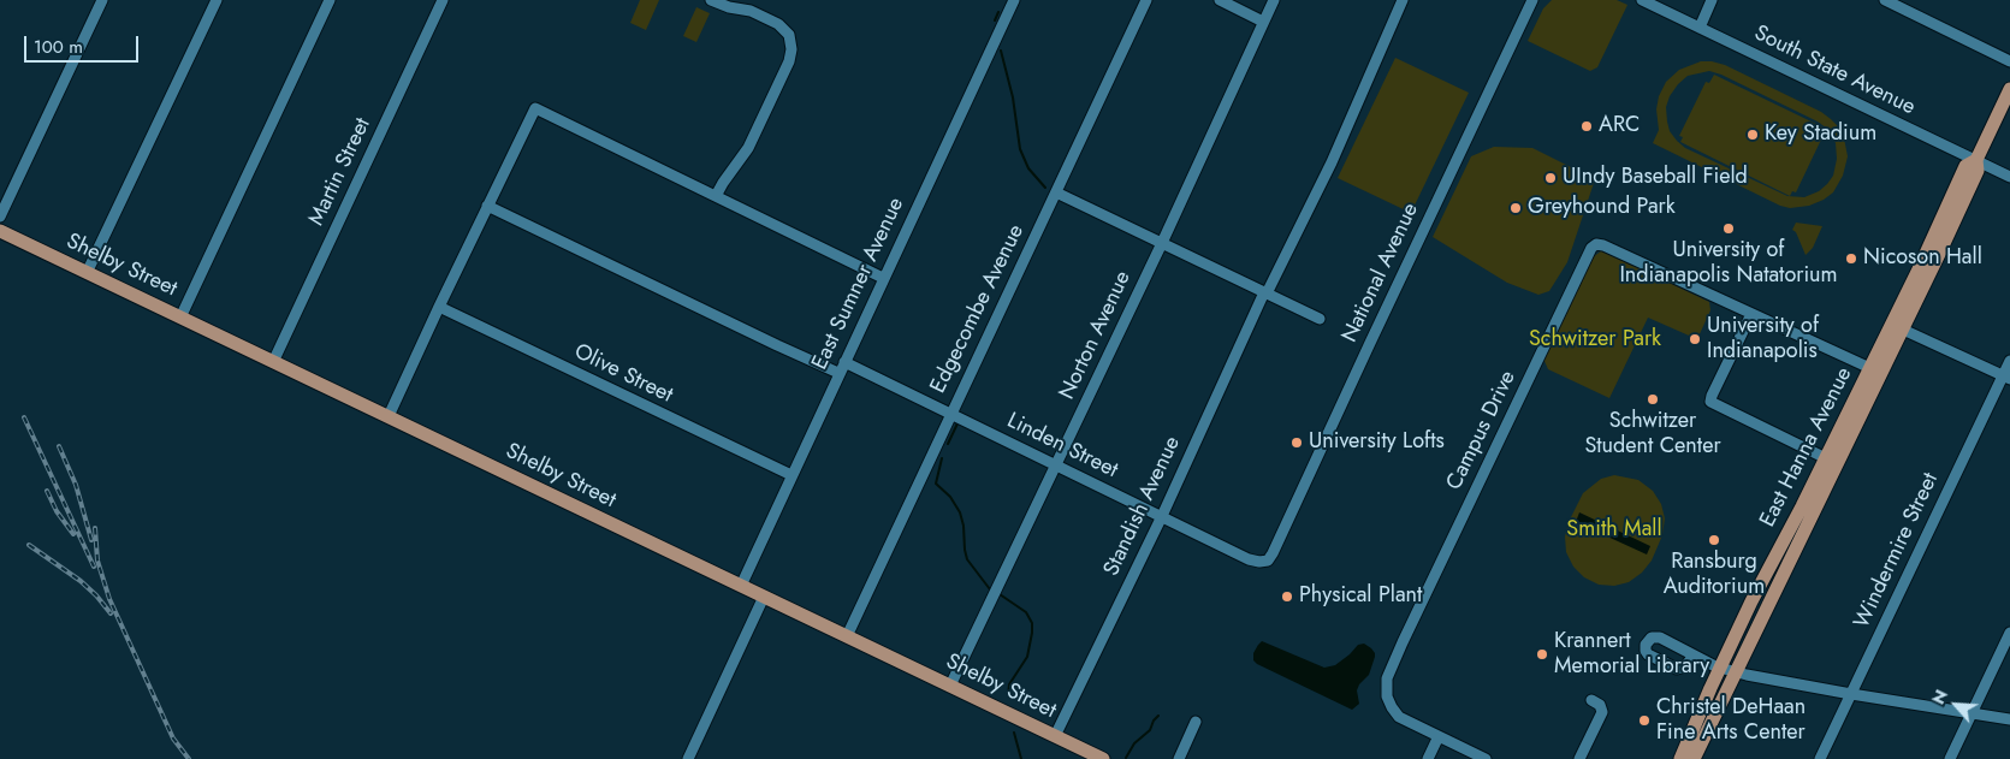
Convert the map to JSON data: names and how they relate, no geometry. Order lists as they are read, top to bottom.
{
  "streets": {
    "main road": ["Shelby Street", "East Hanna Avenue"],
    "street": [
      "South State Avenue",
      "Martin Street",
      "National Avenue",
      "East Sumner Avenue",
      "Edgecombe Avenue",
      "Norton Avenue",
      "Olive Street",
      "Campus Drive",
      "Linden Street",
      "Standish Avenue",
      "Windermire Street"
    ]
  },
  "crossings": [
    ["South State Avenue", "East Hanna Avenue"],
    ["Martin Street", "Shelby Street"],
    ["Shelby Street", "East Sumner Avenue"],
    ["Shelby Street", "Edgecombe Avenue"],
    ["Shelby Street", "Norton Avenue"],
    ["Shelby Street", "Standish Avenue"],
    ["National Avenue", "Linden Street"],
    ["East Sumner Avenue", "Olive Street"],
    ["East Sumner Avenue", "Linden Street"],
    ["Edgecombe Avenue", "Linden Street"],
    ["Norton Avenue", "Linden Street"],
    ["Campus Drive", "East Hanna Avenue"],
    ["Linden Street", "Standish Avenue"]
  ],
  "parks": ["Schwitzer Park", "Smith Mall"],
  "places": [
    "ARC",
    "Key Stadium",
    "UIndy Baseball Field",
    "Greyhound Park",
    "University of Indianapolis Natatorium",
    "Nicoson Hall",
    "University of Indianapolis",
    "Schwitzer Student Center",
    "University Lofts",
    "Ransburg Auditorium",
    "Physical Plant",
    "Krannert Memorial Library",
    "Christel DeHaan Fine Arts Center"
  ],
  "scale_bar": "100 m",
  "north": "top left"
}
